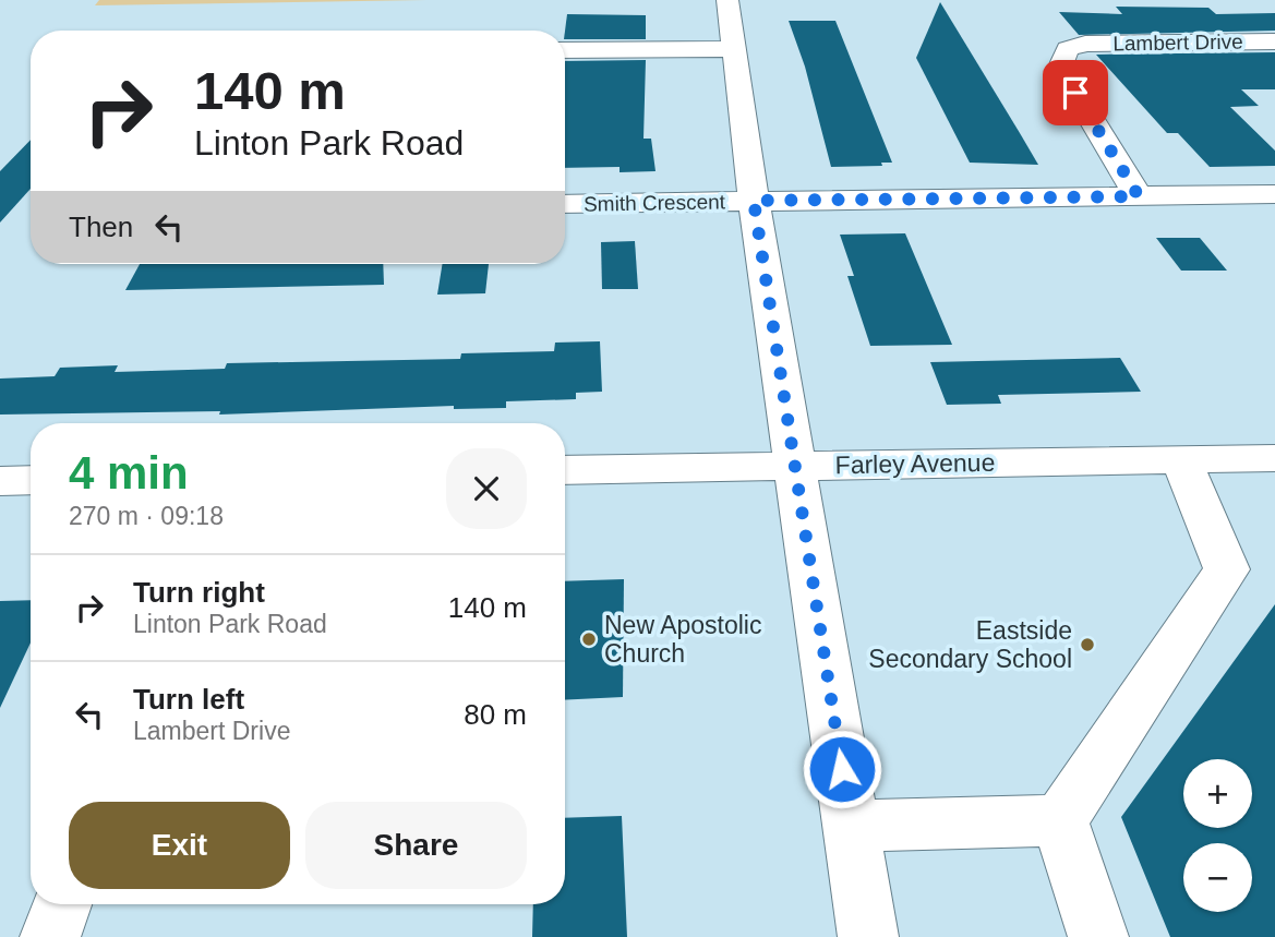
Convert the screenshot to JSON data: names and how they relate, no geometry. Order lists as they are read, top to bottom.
{
  "streets": {
    "street": ["Lambert Drive", "Smith Crescent", "Farley Avenue"]
  },
  "crossings": [
    ["Lambert Drive", "Smith Crescent"]
  ],
  "places": ["New Apostolic Church", "Eastside Secondary School"],
  "page": {
    "turn": ["140 m", "Linton Park Road"],
    "then": "Then",
    "heading": ["4 min", "270 m · 09:18"],
    "list": [
      {
        "name": "Turn right",
        "note": "Linton Park Road",
        "value": "140 m"
      },
      {
        "name": "Turn left",
        "note": "Lambert Drive",
        "value": "80 m"
      }
    ],
    "map_buttons": ["+", "−"],
    "buttons": ["Exit", "Share"]
  }
}
